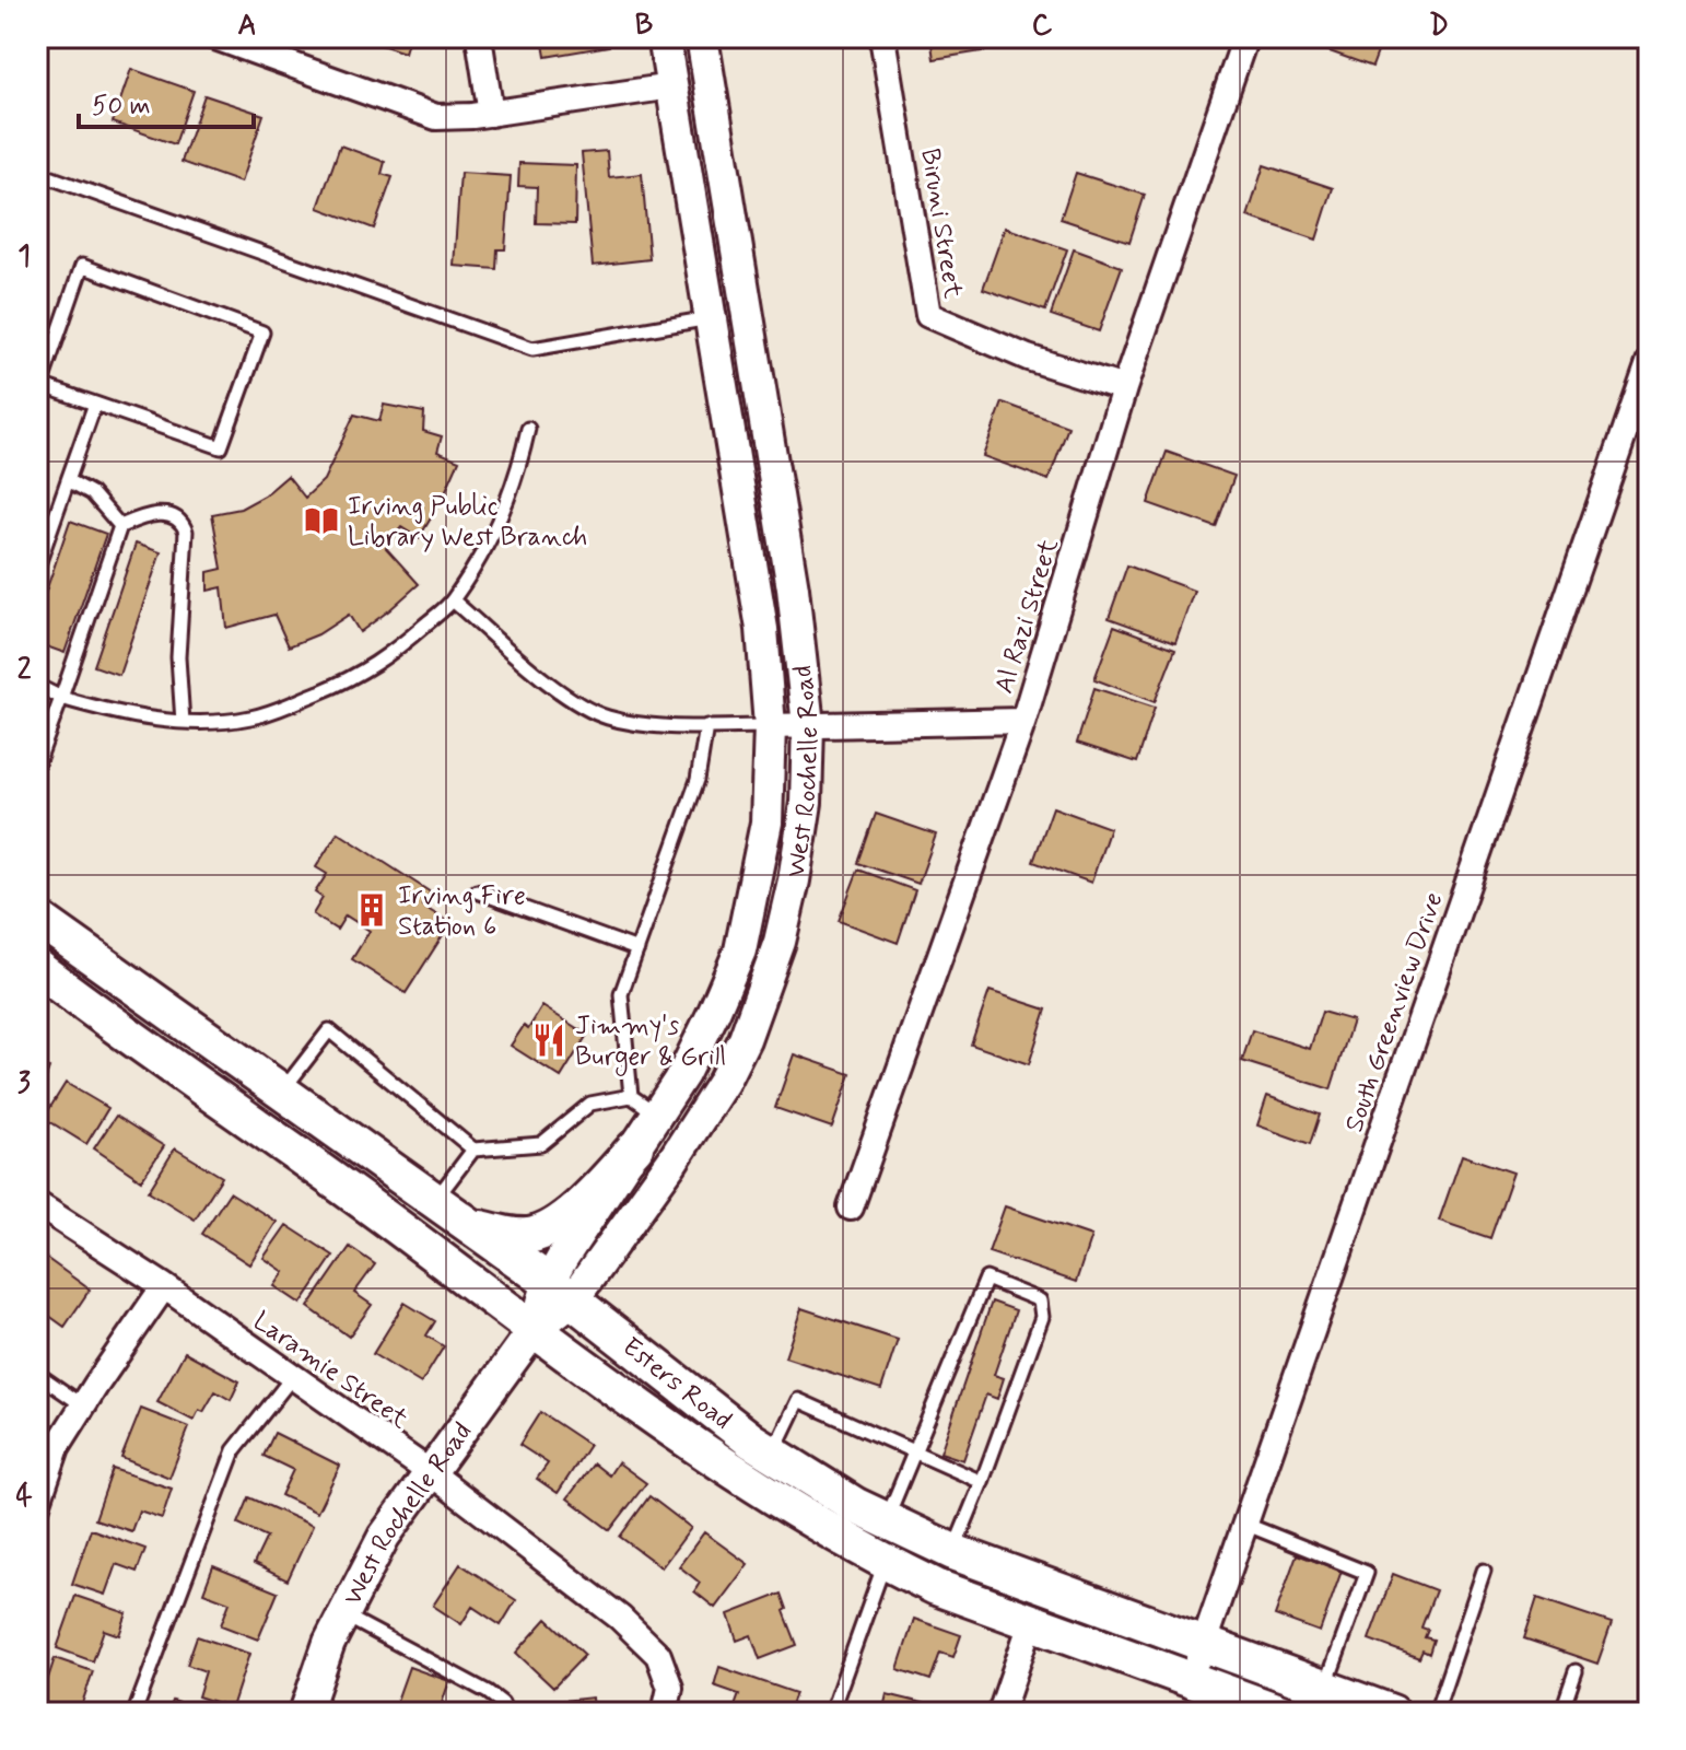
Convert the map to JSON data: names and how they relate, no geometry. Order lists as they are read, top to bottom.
{
  "streets": {
    "main road": ["Esters Road"],
    "street": [
      "Biruni Street",
      "Al Razi Street",
      "West Rochelle Road",
      "South Greenview Drive",
      "Laramie Street"
    ]
  },
  "crossings": [
    ["Biruni Street", "Al Razi Street"],
    ["West Rochelle Road", "Laramie Street"],
    ["West Rochelle Road", "Esters Road"],
    ["South Greenview Drive", "Esters Road"]
  ],
  "places": {
    "library": ["Irving Public Library West Branch"],
    "building": ["Irving Fire Station 6"],
    "restaurant": ["Jimmy's Burger & Grill"]
  },
  "scale_bar": "50 m",
  "grid": {
    "columns": [
      "A",
      "B",
      "C",
      "D"
    ],
    "rows": [
      "1",
      "2",
      "3",
      "4"
    ]
  }
}
